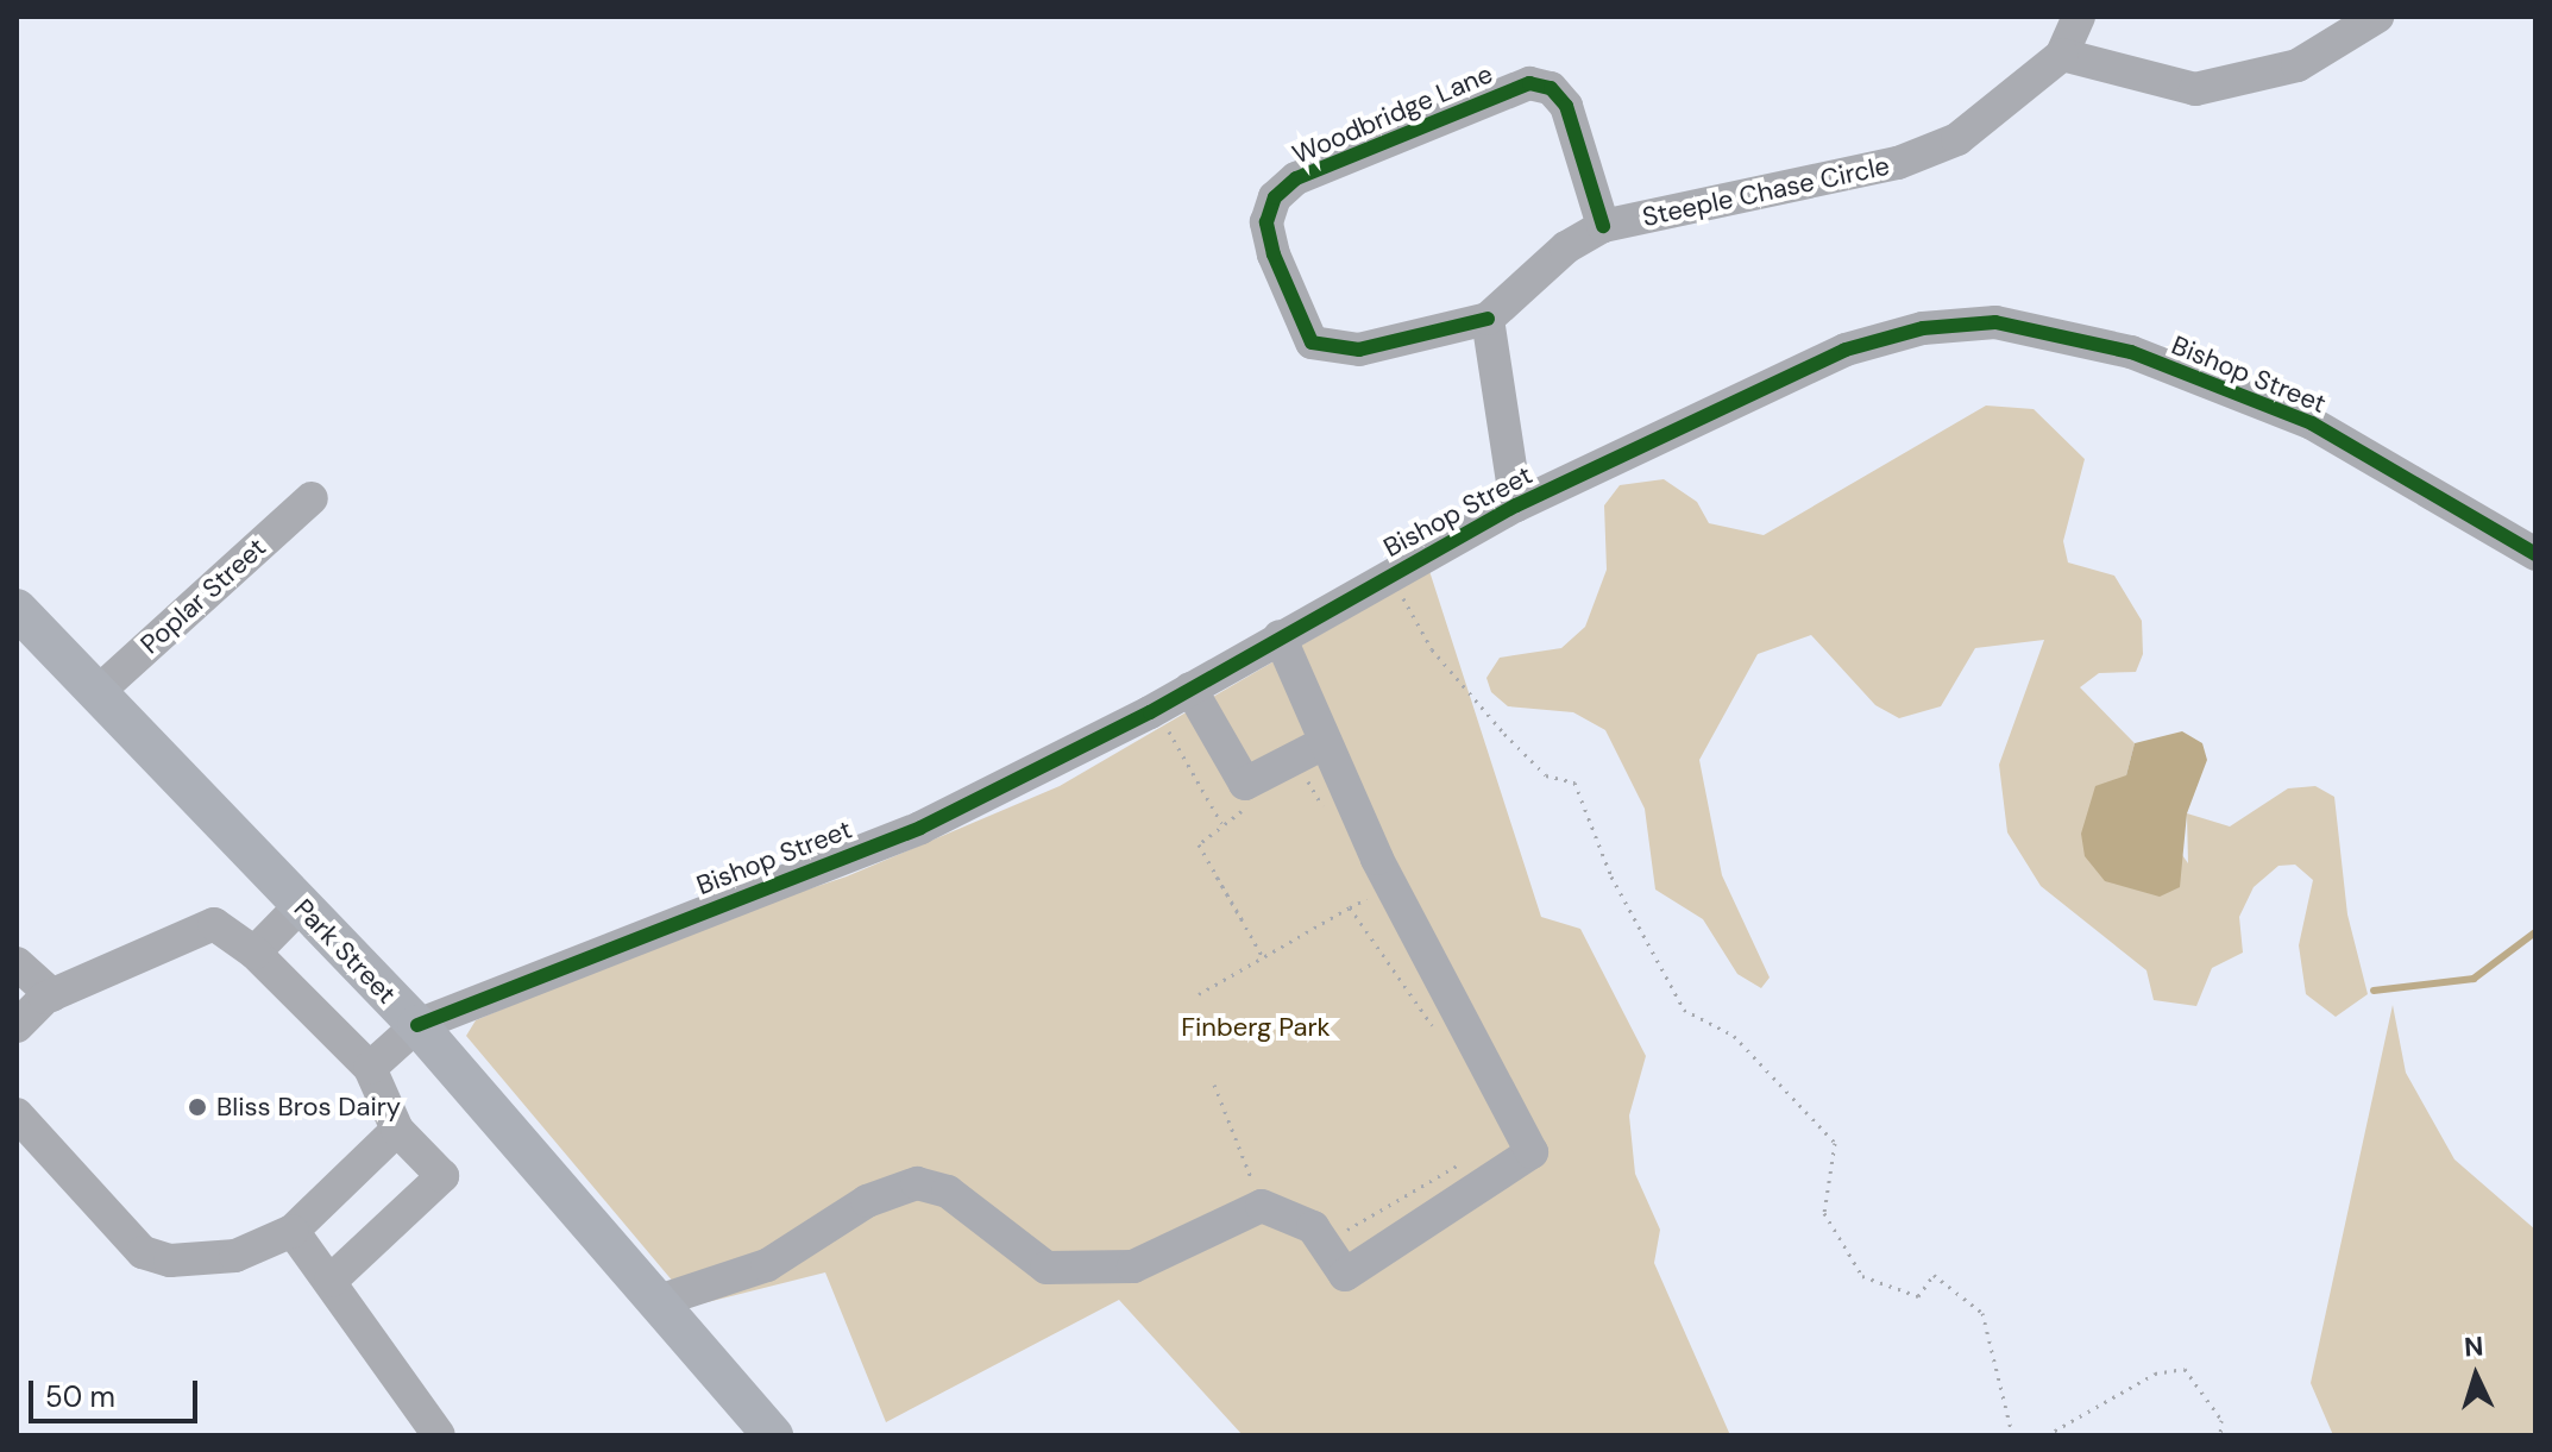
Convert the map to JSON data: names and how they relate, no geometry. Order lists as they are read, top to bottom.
{
  "streets": {
    "main road": ["Park Street"],
    "street": [
      "Woodbridge Lane",
      "Steeple Chase Circle",
      "Bishop Street",
      "Poplar Street"
    ]
  },
  "crossings": [
    ["Woodbridge Lane", "Steeple Chase Circle"],
    ["Bishop Street", "Park Street"],
    ["Poplar Street", "Park Street"]
  ],
  "parks": ["Finberg Park"],
  "places": ["Bliss Bros Dairy"],
  "scale_bar": "50 m",
  "north": "top"
}
